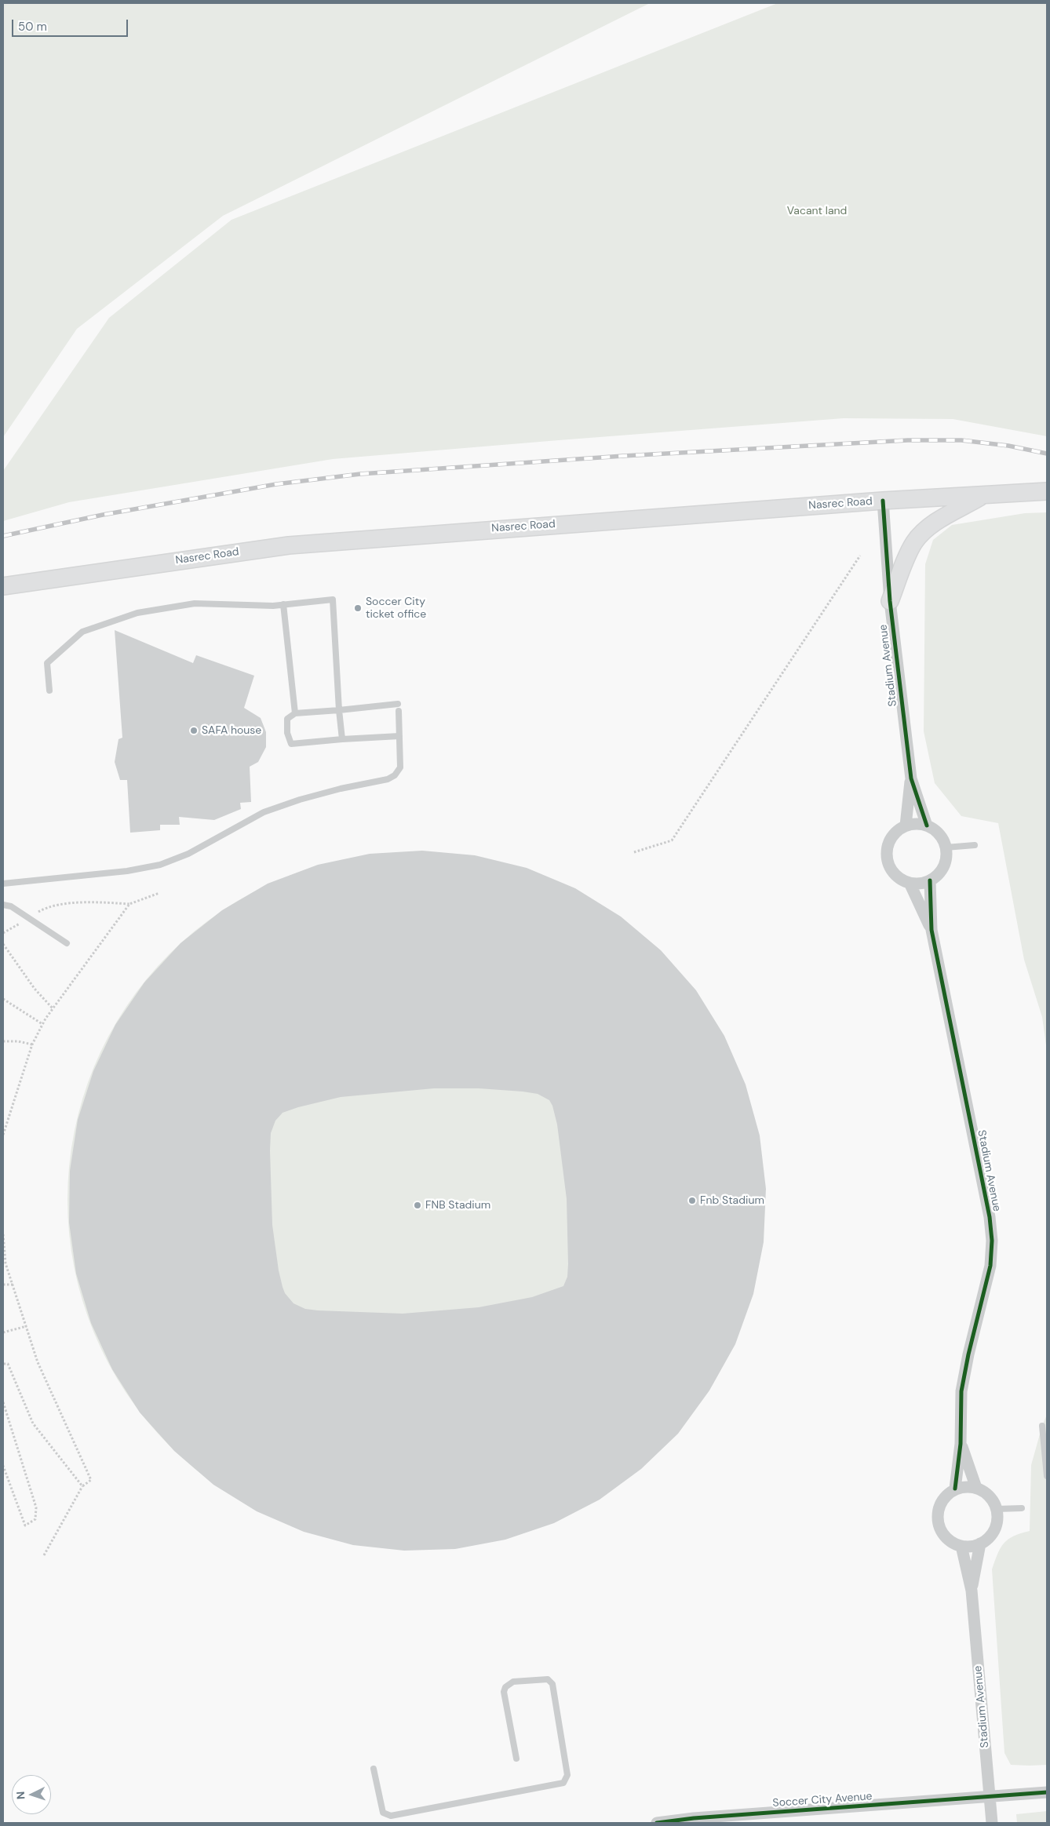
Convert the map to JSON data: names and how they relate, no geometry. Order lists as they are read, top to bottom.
{
  "streets": {
    "main road": ["Nasrec Road"],
    "street": ["Stadium Avenue", "Soccer City Avenue"]
  },
  "crossings": [
    ["Nasrec Road", "Stadium Avenue"],
    ["Stadium Avenue", "Soccer City Avenue"]
  ],
  "parks": ["Vacant land"],
  "places": [
    "Soccer City ticket office",
    "SAFA house",
    "Fnb Stadium",
    "FNB Stadium"
  ],
  "scale_bar": "50 m",
  "north": "left"
}
